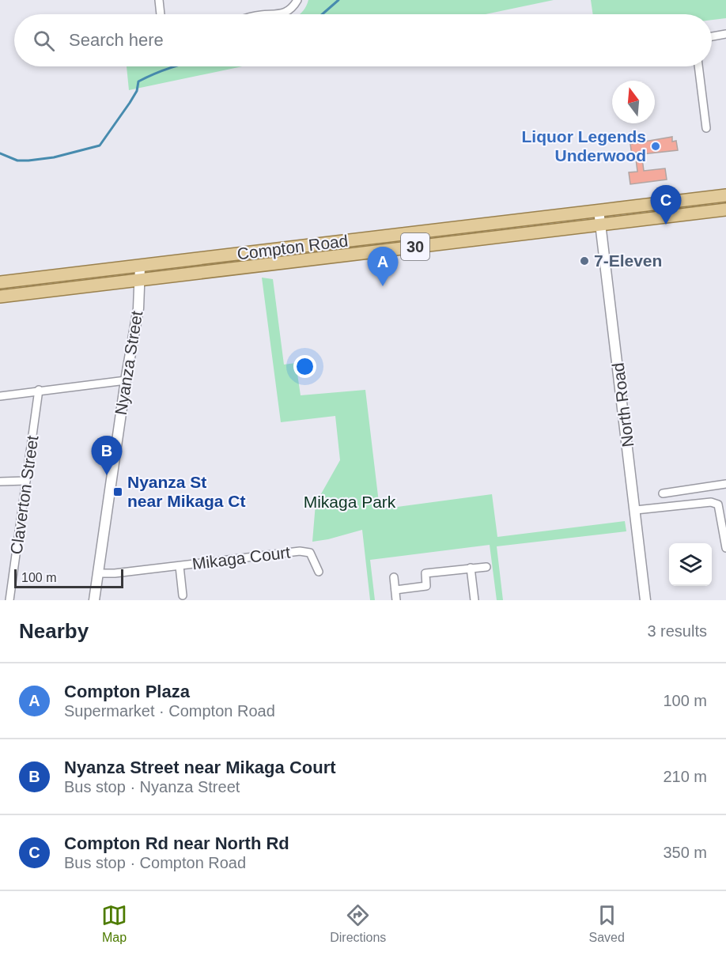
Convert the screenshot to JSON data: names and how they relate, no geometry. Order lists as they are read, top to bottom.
{
  "streets": {
    "main road": ["30", "Compton Road"],
    "street": [
      "Nyanza Street",
      "North Road",
      "Claverton Street",
      "Mikaga Court"
    ]
  },
  "crossings": [
    ["Compton Road", "Nyanza Street"],
    ["Compton Road", "North Road"],
    ["Nyanza Street", "Mikaga Court"]
  ],
  "parks": ["Mikaga Park"],
  "places": {
    "other": ["Liquor Legends Underwood", "7-Eleven"],
    "transit": ["Nyanza St near Mikaga Ct"]
  },
  "scale_bar": "100 m",
  "north": "top",
  "page": {
    "search": "Search here",
    "pins": ["C", "A", "B"],
    "scale": "100 m",
    "heading": ["Nearby", "3 results"],
    "list": [
      {
        "mark": "A",
        "name": "Compton Plaza",
        "note": "Supermarket · Compton Road",
        "value": "100 m"
      },
      {
        "mark": "B",
        "name": "Nyanza Street near Mikaga Court",
        "note": "Bus stop · Nyanza Street",
        "value": "210 m"
      },
      {
        "mark": "C",
        "name": "Compton Rd near North Rd",
        "note": "Bus stop · Compton Road",
        "value": "350 m"
      }
    ],
    "nav": ["Map", "Directions", "Saved"]
  }
}
